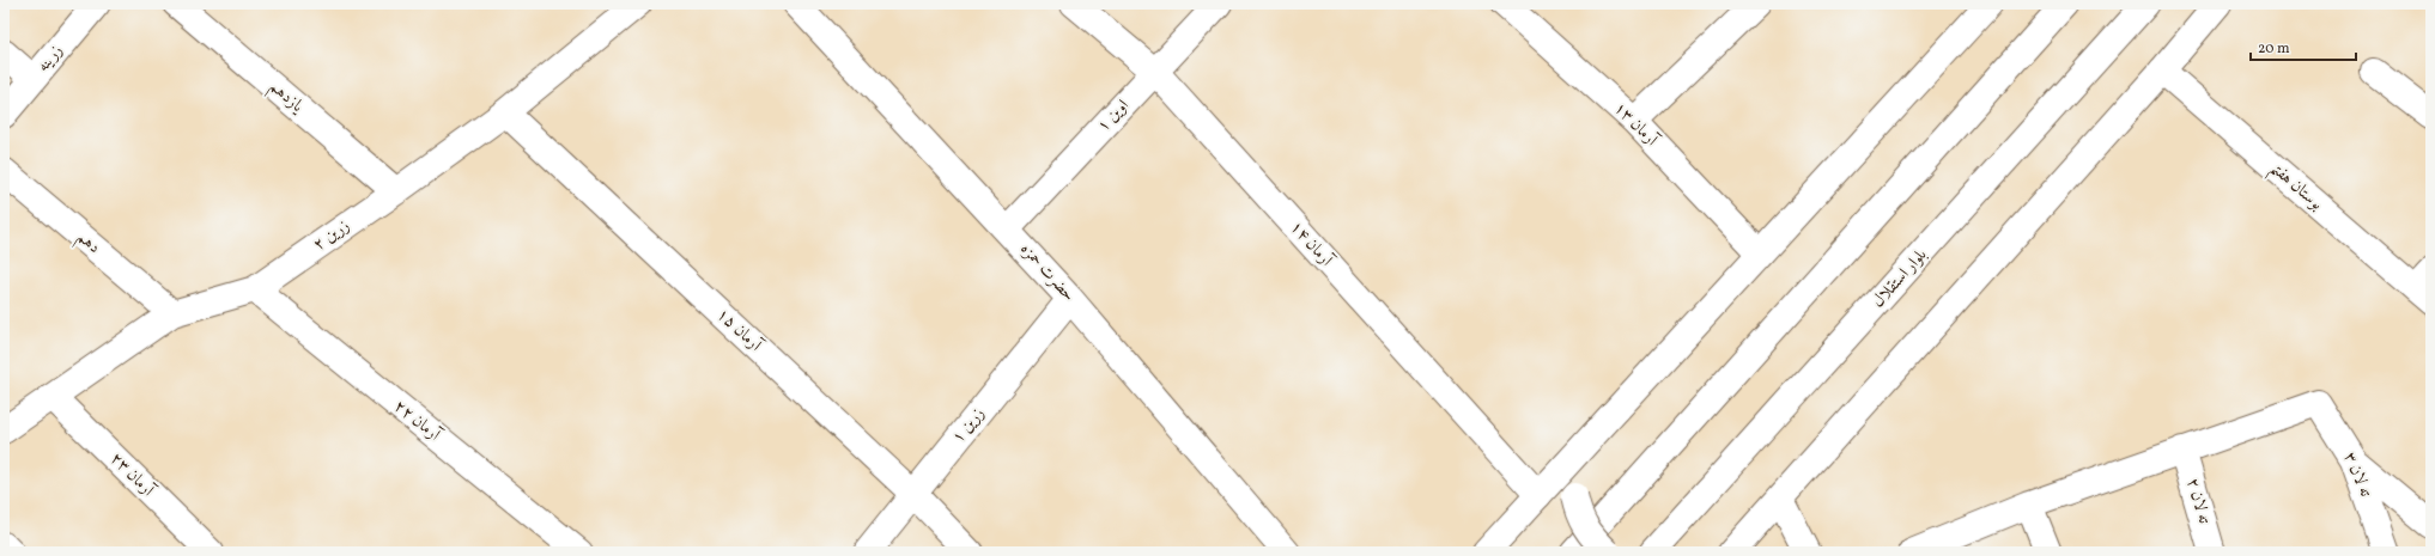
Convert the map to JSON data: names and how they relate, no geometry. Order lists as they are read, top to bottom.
{
  "streets": {
    "street": [
      "زرینه",
      "یازدهم",
      "اوین ۱",
      "آرمان ۱۳",
      "بوستان هفتم",
      "زرین ۲",
      "دهم",
      "آرمان ۱۴",
      "حضرت حمزه",
      "بلوار استقلال",
      "آرمان ۱۵",
      "آرمان ۲۲",
      "زرین ۱",
      "آرمان ۲۳",
      "ته لان ۳",
      "ته لان ۲"
    ]
  },
  "crossings": [
    ["یازدهم", "زرین ۲"],
    ["اوین ۱", "آرمان ۱۴"],
    ["اوین ۱", "حضرت حمزه"],
    ["زرین ۲", "دهم"],
    ["زرین ۲", "آرمان ۱۵"],
    ["زرین ۲", "آرمان ۲۲"],
    ["زرین ۲", "آرمان ۲۳"],
    ["حضرت حمزه", "زرین ۱"],
    ["آرمان ۱۵", "زرین ۱"],
    ["ته لان ۳", "ته لان ۲"]
  ],
  "scale_bar": "20 m"
}
